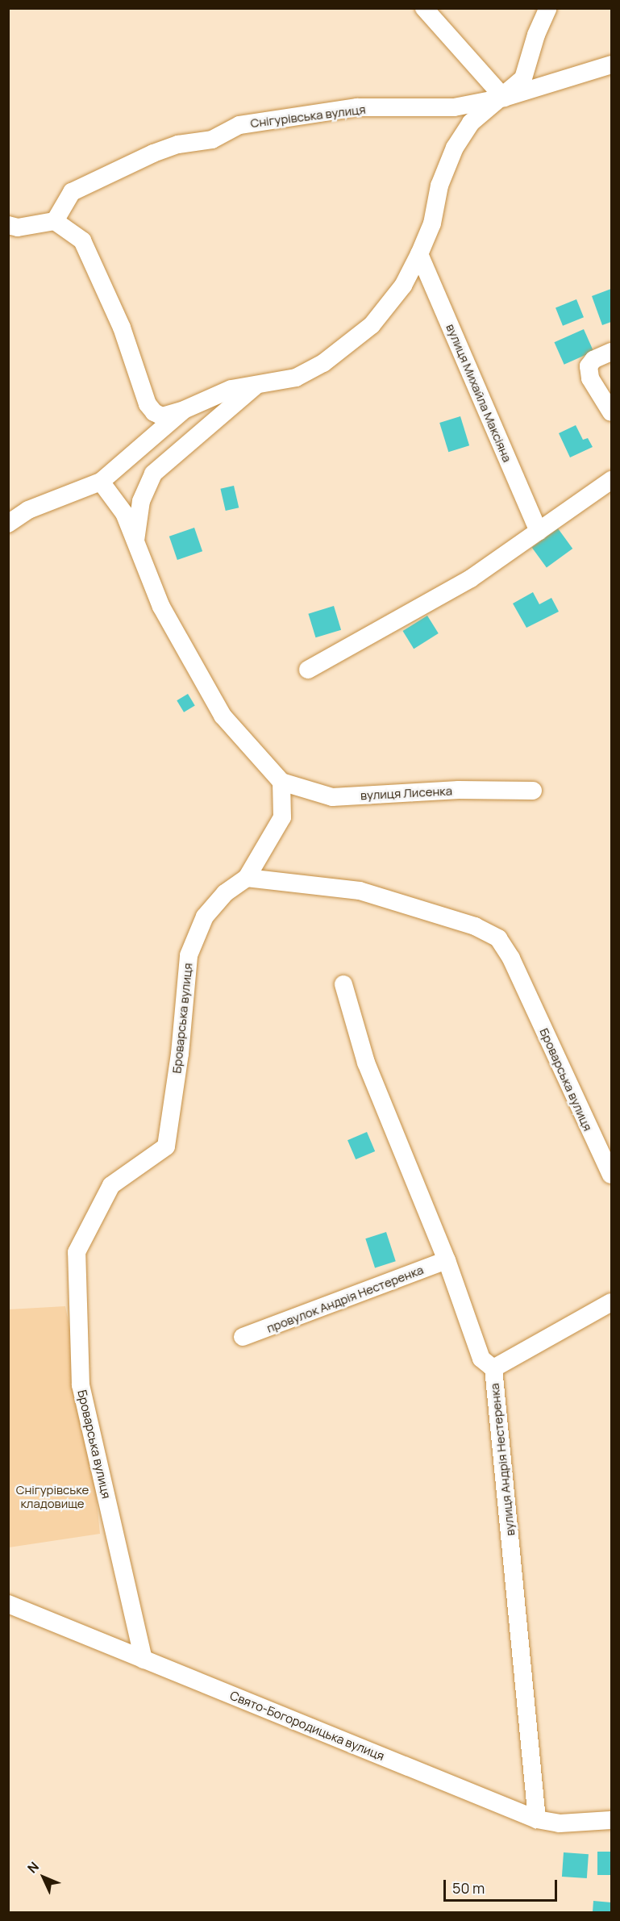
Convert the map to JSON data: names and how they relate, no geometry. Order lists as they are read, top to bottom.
{
  "streets": {
    "street": [
      "Снігурівська вулиця",
      "вулиця Михайла Максіяна",
      "вулиця Лисенка",
      "Броварська вулиця",
      "провулок Андрія Нестеренка",
      "вулиця Андрія Нестеренка",
      "Свято-Богородицька вулиця"
    ]
  },
  "crossings": [
    ["Броварська вулиця", "Свято-Богородицька вулиця"],
    ["провулок Андрія Нестеренка", "вулиця Андрія Нестеренка"],
    ["вулиця Андрія Нестеренка", "Свято-Богородицька вулиця"]
  ],
  "parks": ["Снігурівське кладовище"],
  "scale_bar": "50 m",
  "north": "top left"
}
